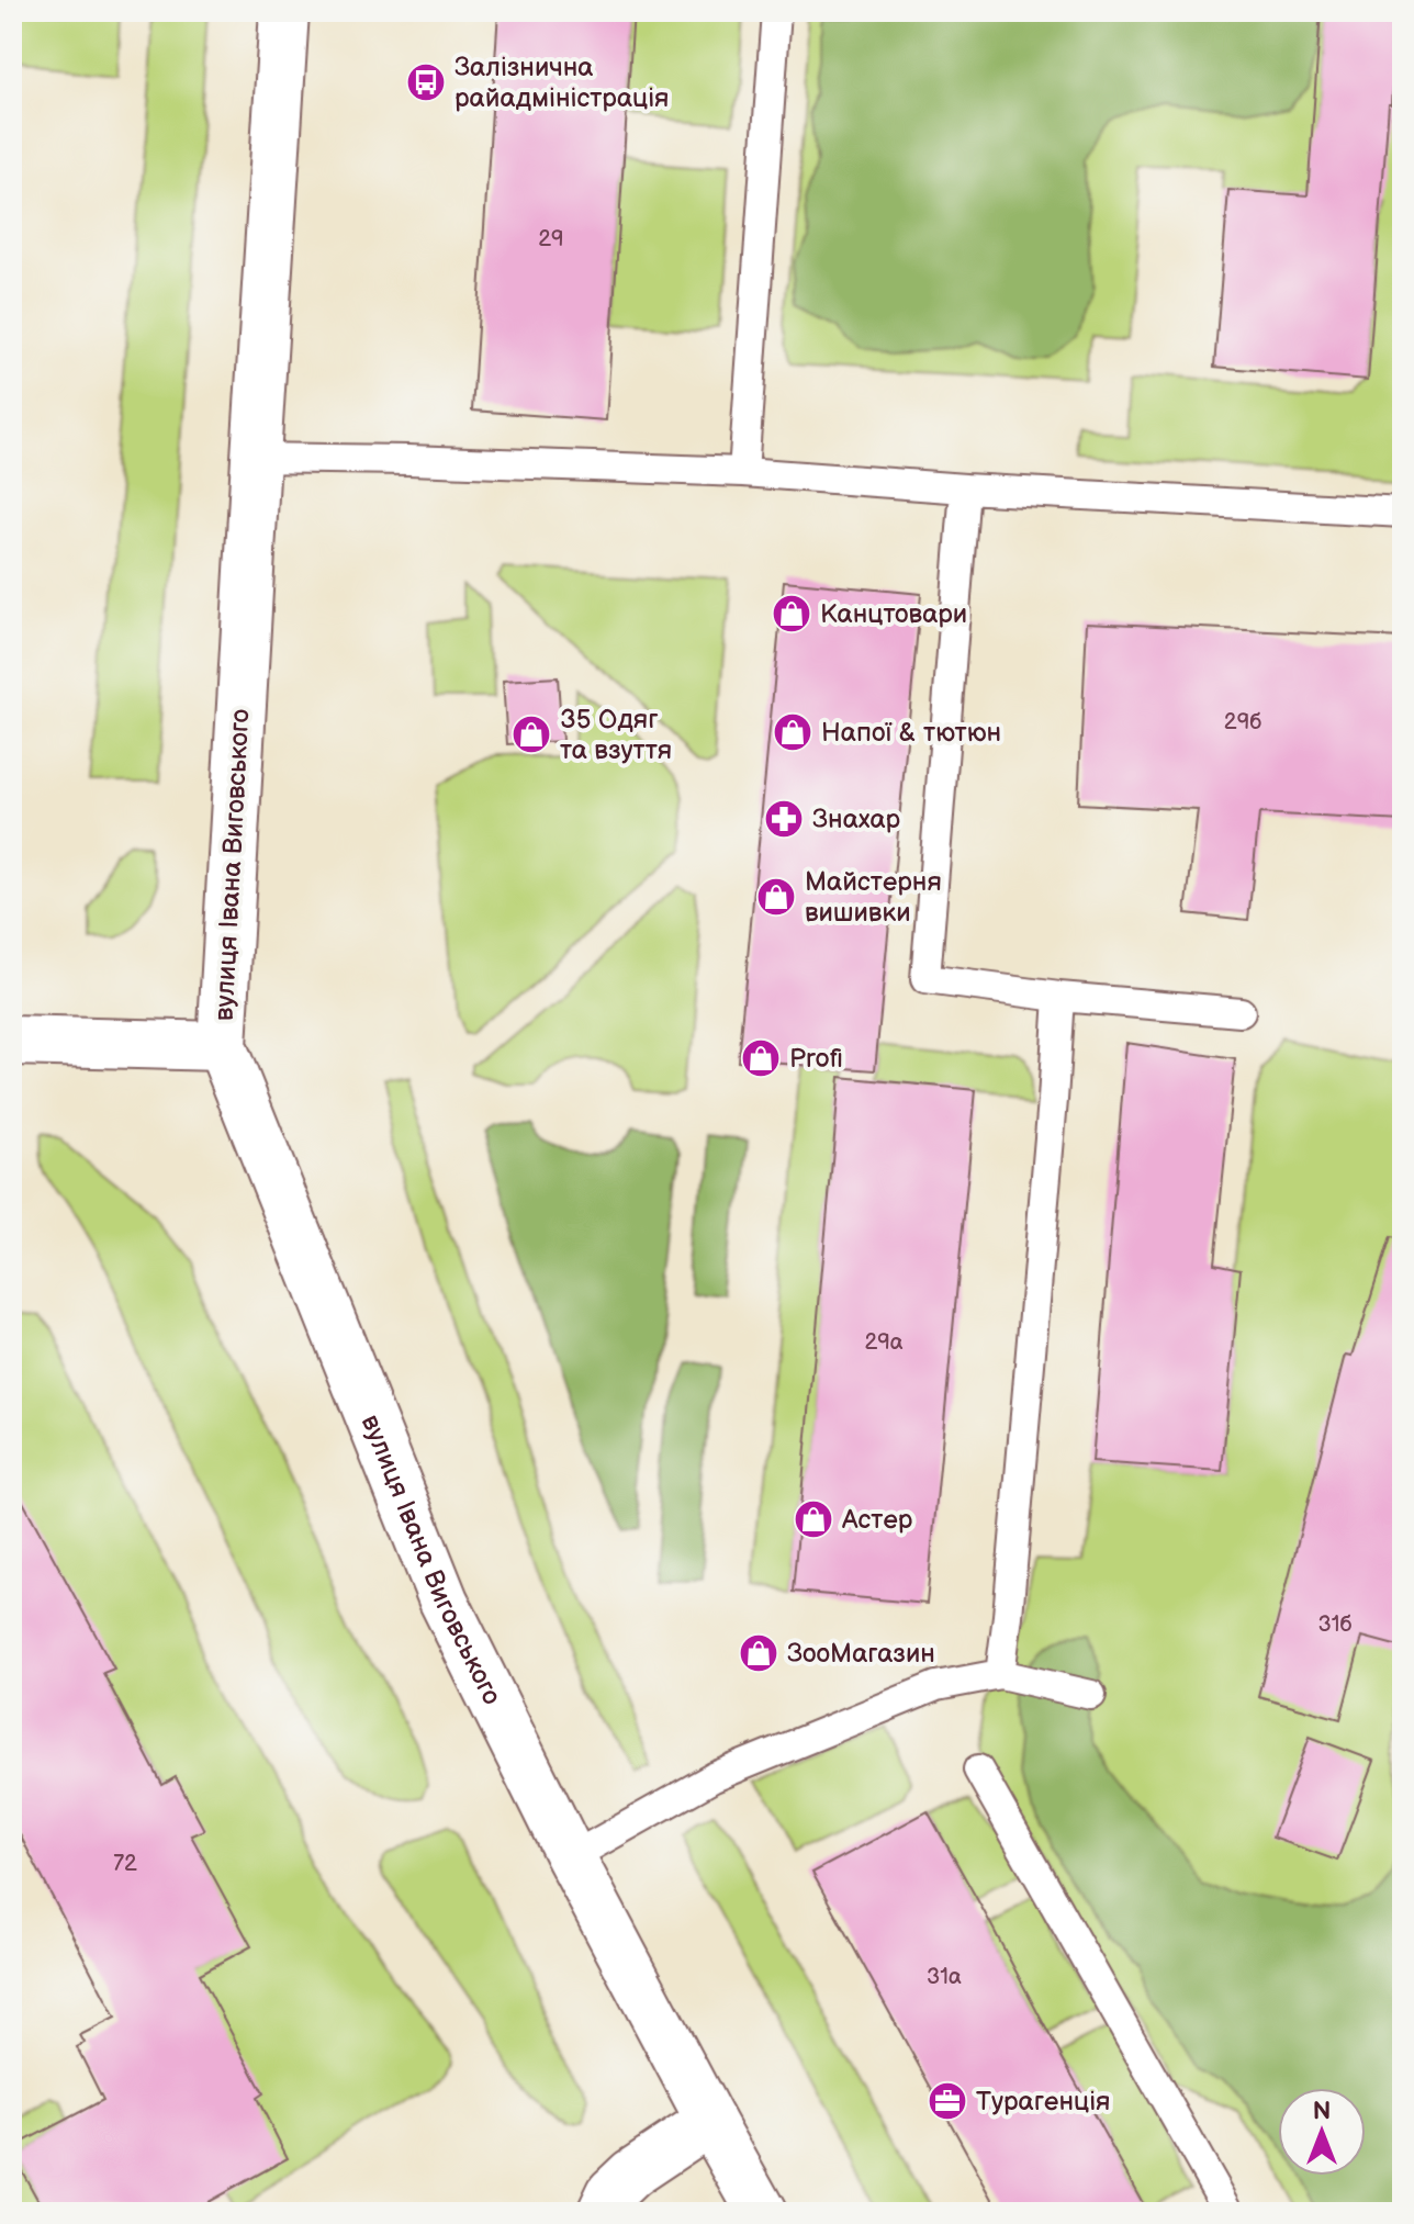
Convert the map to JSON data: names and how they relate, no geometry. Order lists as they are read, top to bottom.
{
  "streets": {
    "main road": ["вулиця Івана Виговського"]
  },
  "places": {
    "bus stop": ["Залізнична райадміністрація"],
    "shop": [
      "Канцтовари",
      "Напої & тютюн",
      "35 Одяг та взуття",
      "Майстерня вишивки",
      "Profi",
      "Астер",
      "ЗооМагазин"
    ],
    "pharmacy": ["Знахар"],
    "office": ["Турагенція"]
  },
  "house_numbers": [
    "29",
    "29б",
    "29а",
    "31б",
    "72",
    "31а"
  ],
  "north": "top"
}
